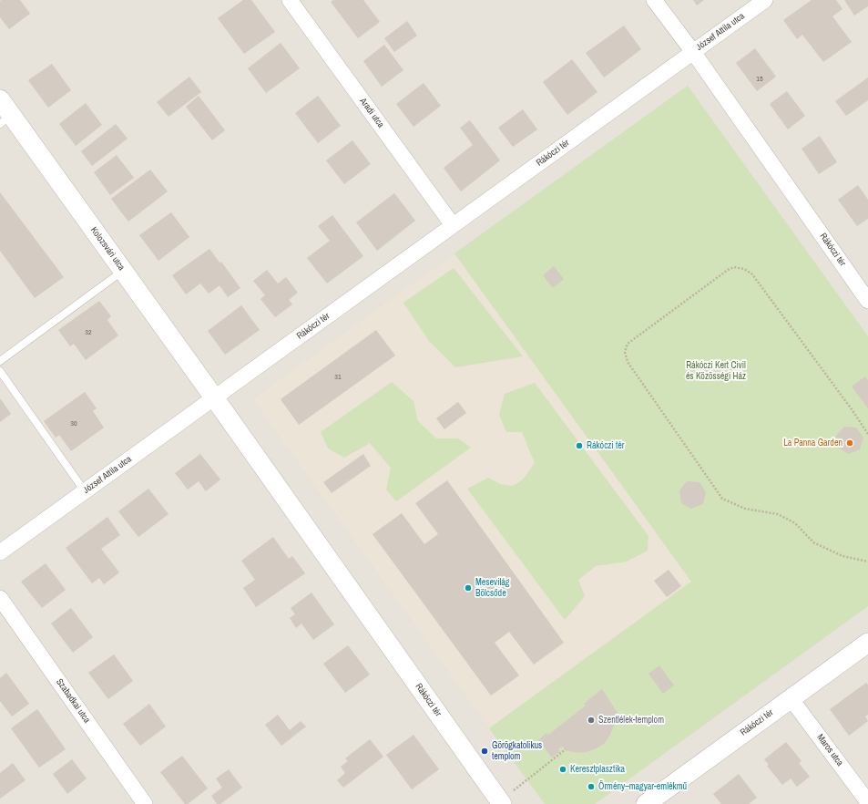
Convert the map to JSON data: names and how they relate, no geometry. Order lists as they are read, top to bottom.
{
  "streets": {
    "street": [
      "József Attila utca",
      "Aradi utca",
      "Rákóczi tér",
      "Kolozsvári utca",
      "Szabadkai utca",
      "Maros utca"
    ]
  },
  "crossings": [
    ["József Attila utca", "Rákóczi tér"],
    ["József Attila utca", "Kolozsvári utca"],
    ["Aradi utca", "Rákóczi tér"],
    ["Rákóczi tér", "Kolozsvári utca"],
    ["Rákóczi tér", "Maros utca"]
  ],
  "parks": ["Rákóczi Kert Civil és Közösségi Ház"],
  "places": [
    "La Panna Garden",
    "Rákóczi tér",
    "Mesevilág Bölcsőde",
    "Szentlélek-templom",
    "Görögkatolikus templom",
    "Keresztplasztika",
    "Örmény–magyar-emlékmű"
  ],
  "house_numbers": [
    "15",
    "32",
    "31",
    "30"
  ]
}
